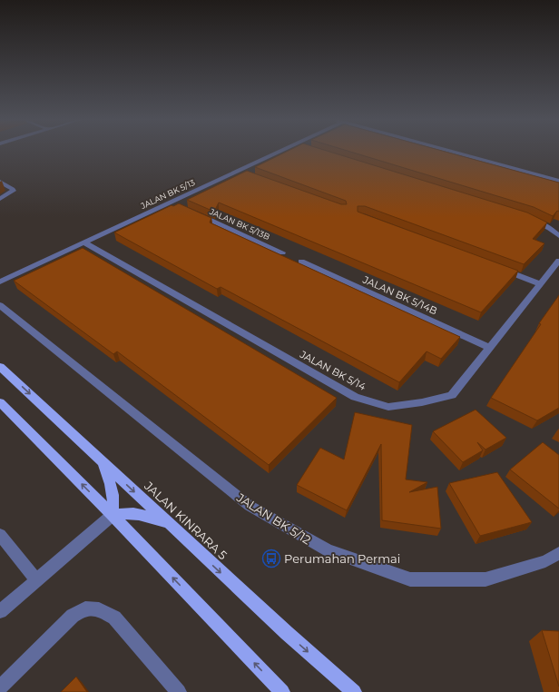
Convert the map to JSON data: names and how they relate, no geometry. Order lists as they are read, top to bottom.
{
  "streets": {
    "main road": ["JALAN KINRARA 5"],
    "street": [
      "JALAN BK 5/13",
      "JALAN BK 5/13B",
      "JALAN BK 5/14B",
      "JALAN BK 5/14",
      "JALAN BK 5/12"
    ]
  },
  "crossings": [
    ["JALAN BK 5/13", "JALAN BK 5/14"],
    ["JALAN BK 5/14B", "JALAN BK 5/14"]
  ],
  "places": {
    "bus stop": ["Perumahan Permai"]
  }
}
